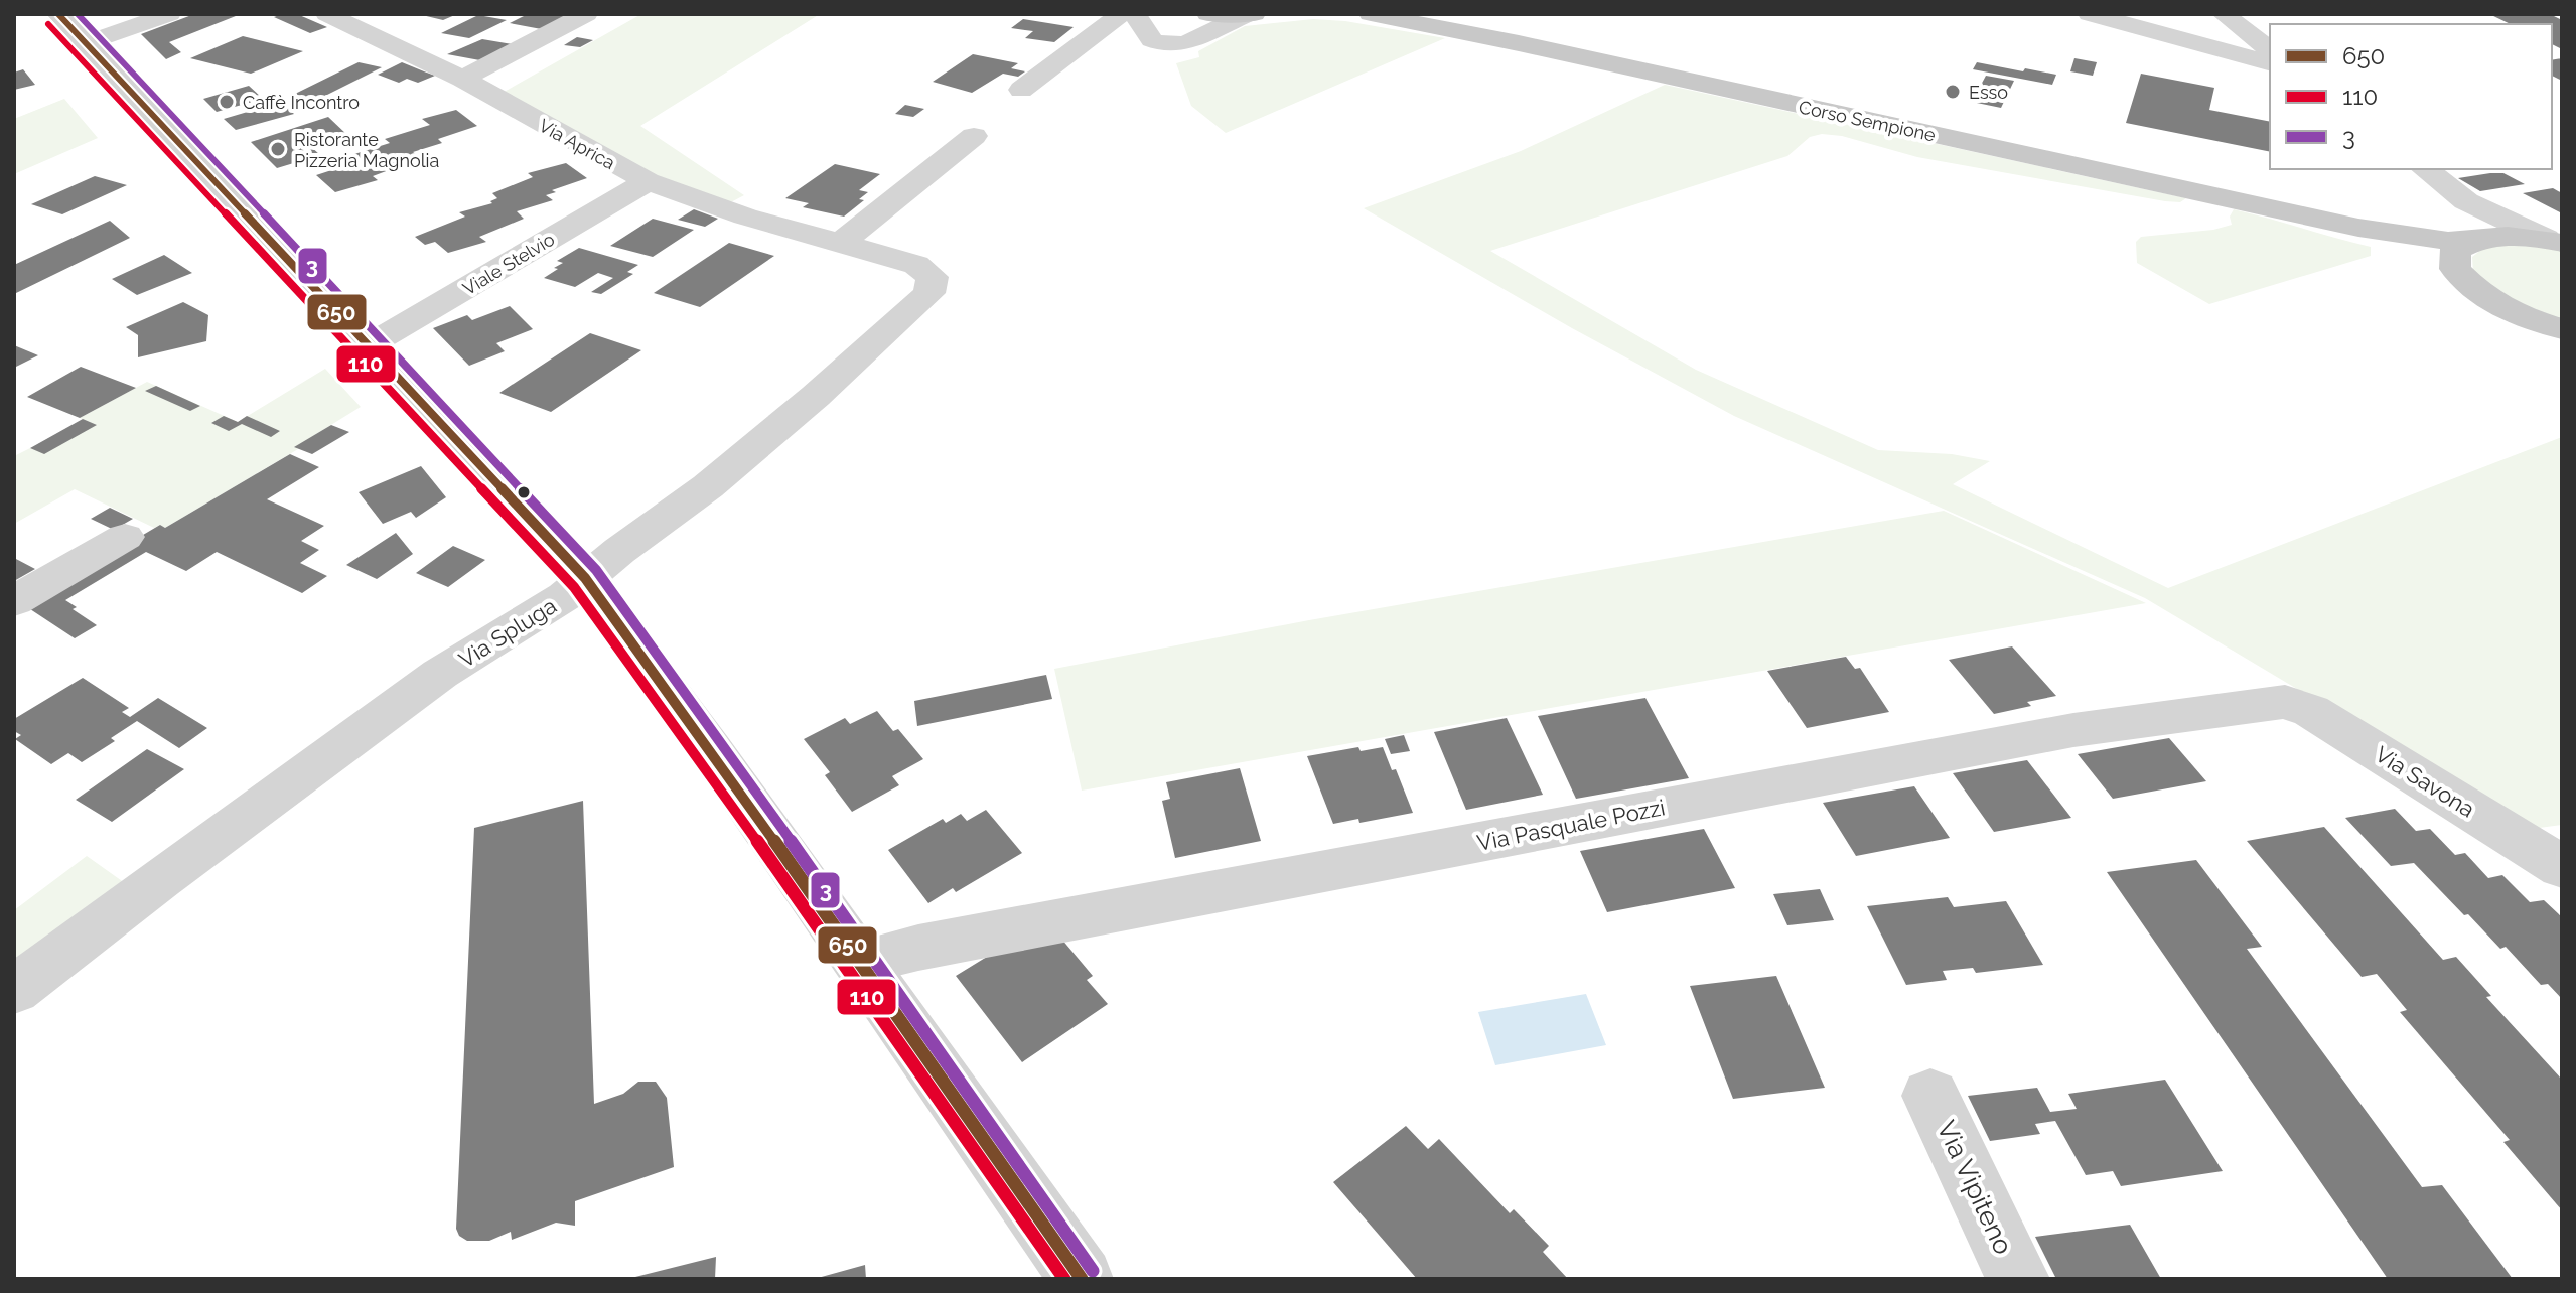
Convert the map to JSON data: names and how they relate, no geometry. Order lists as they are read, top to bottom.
{
  "streets": {
    "main road": ["Corso Sempione"],
    "street": [
      "Via Aprica",
      "Viale Stelvio",
      "Via Spluga",
      "Via Savona",
      "Via Pasquale Pozzi",
      "Via Vipiteno"
    ]
  },
  "crossings": [
    ["Via Aprica", "Viale Stelvio"],
    ["Via Aprica", "Via Spluga"],
    ["Via Savona", "Via Pasquale Pozzi"]
  ],
  "places": ["Esso", "Caffè Incontro", "Ristorante Pizzeria Magnolia"],
  "lines": ["transit line 650", "transit line 3", "transit line 110"],
  "legend": ["650", "110", "3"]
}
